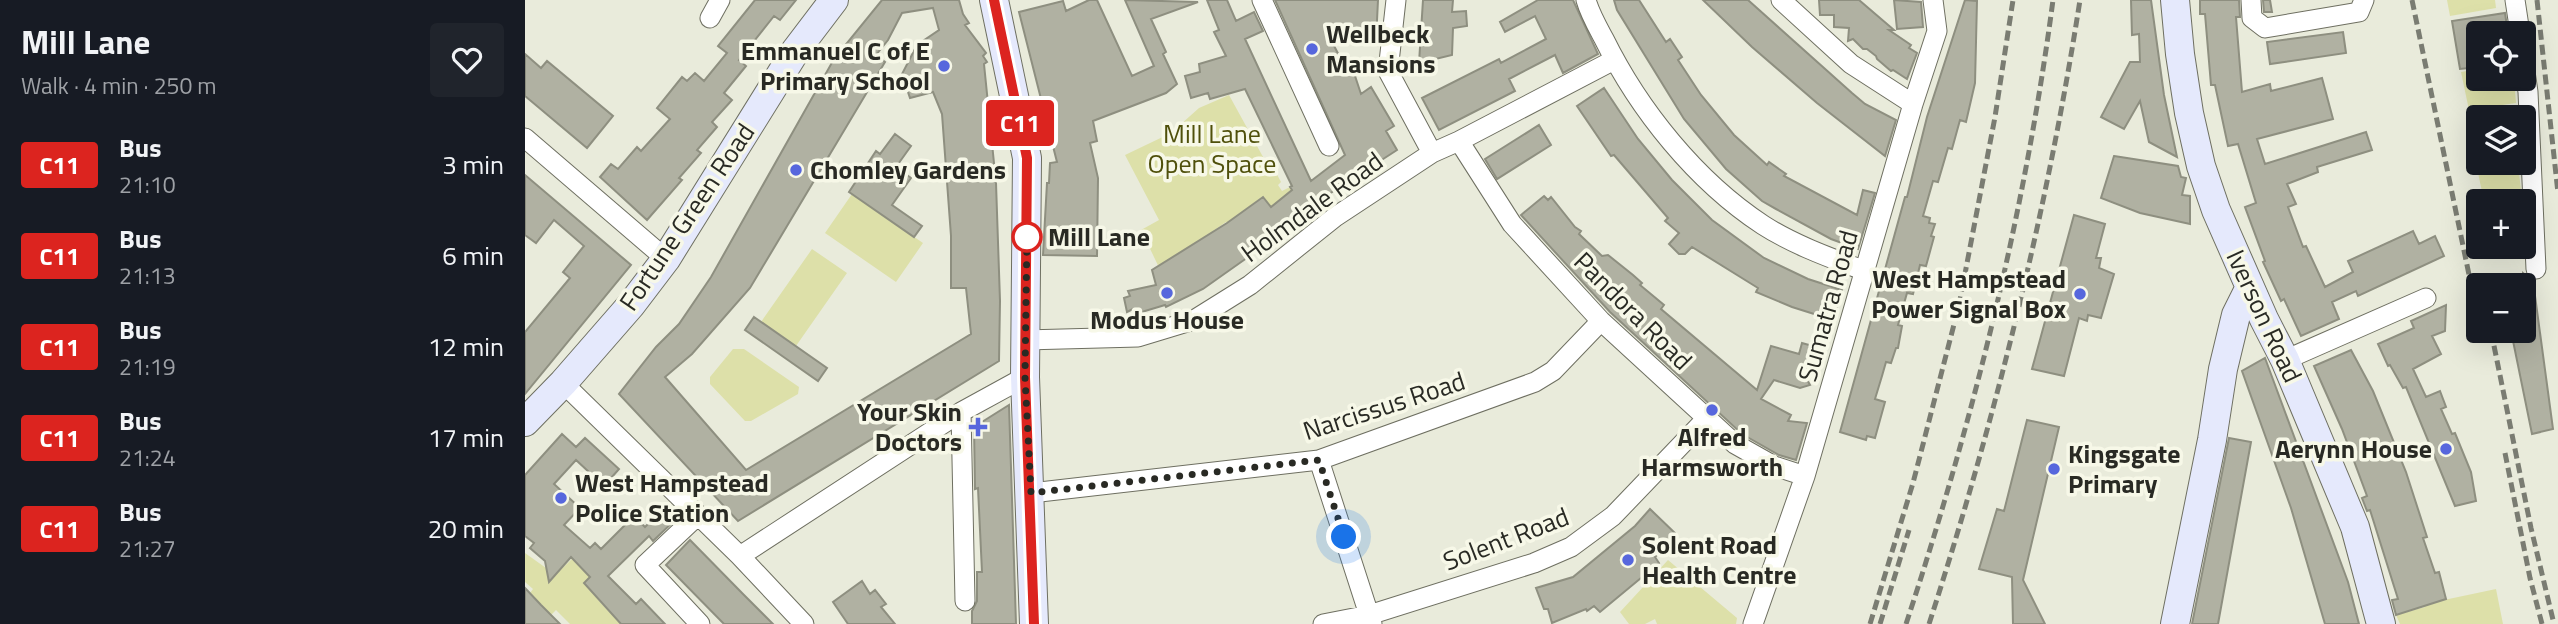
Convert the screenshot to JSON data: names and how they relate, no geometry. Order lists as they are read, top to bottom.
{
  "streets": {
    "main road": ["Fortune Green Road", "Iverson Road"],
    "street": [
      "Holmdale Road",
      "Sumatra Road",
      "Pandora Road",
      "Narcissus Road",
      "Solent Road"
    ]
  },
  "crossings": [
    ["Holmdale Road", "Pandora Road"],
    ["Sumatra Road", "Pandora Road"],
    ["Pandora Road", "Narcissus Road"],
    ["Pandora Road", "Solent Road"]
  ],
  "parks": ["Mill Lane Open Space"],
  "places": {
    "other": [
      "Wellbeck Mansions",
      "Emmanuel C of E Primary School",
      "Chomley Gardens",
      "Mill Lane",
      "Modus House",
      "West Hampstead Power Signal Box",
      "Alfred Harmsworth",
      "Aerynn House",
      "Kingsgate Primary",
      "West Hampstead Police Station",
      "Solent Road Health Centre"
    ],
    "health": ["Your Skin Doctors"]
  },
  "lines": ["bus line C11"],
  "page": {
    "heading": ["Mill Lane", "Walk · 4 min · 250 m"],
    "on_map": "C11",
    "map_buttons": ["+", "−"],
    "list": [
      {
        "mark": "C11",
        "name": "Bus",
        "note": "21:10",
        "value": "3 min"
      },
      {
        "mark": "C11",
        "name": "Bus",
        "note": "21:13",
        "value": "6 min"
      },
      {
        "mark": "C11",
        "name": "Bus",
        "note": "21:19",
        "value": "12 min"
      },
      {
        "mark": "C11",
        "name": "Bus",
        "note": "21:24",
        "value": "17 min"
      },
      {
        "mark": "C11",
        "name": "Bus",
        "note": "21:27",
        "value": "20 min"
      }
    ]
  }
}
